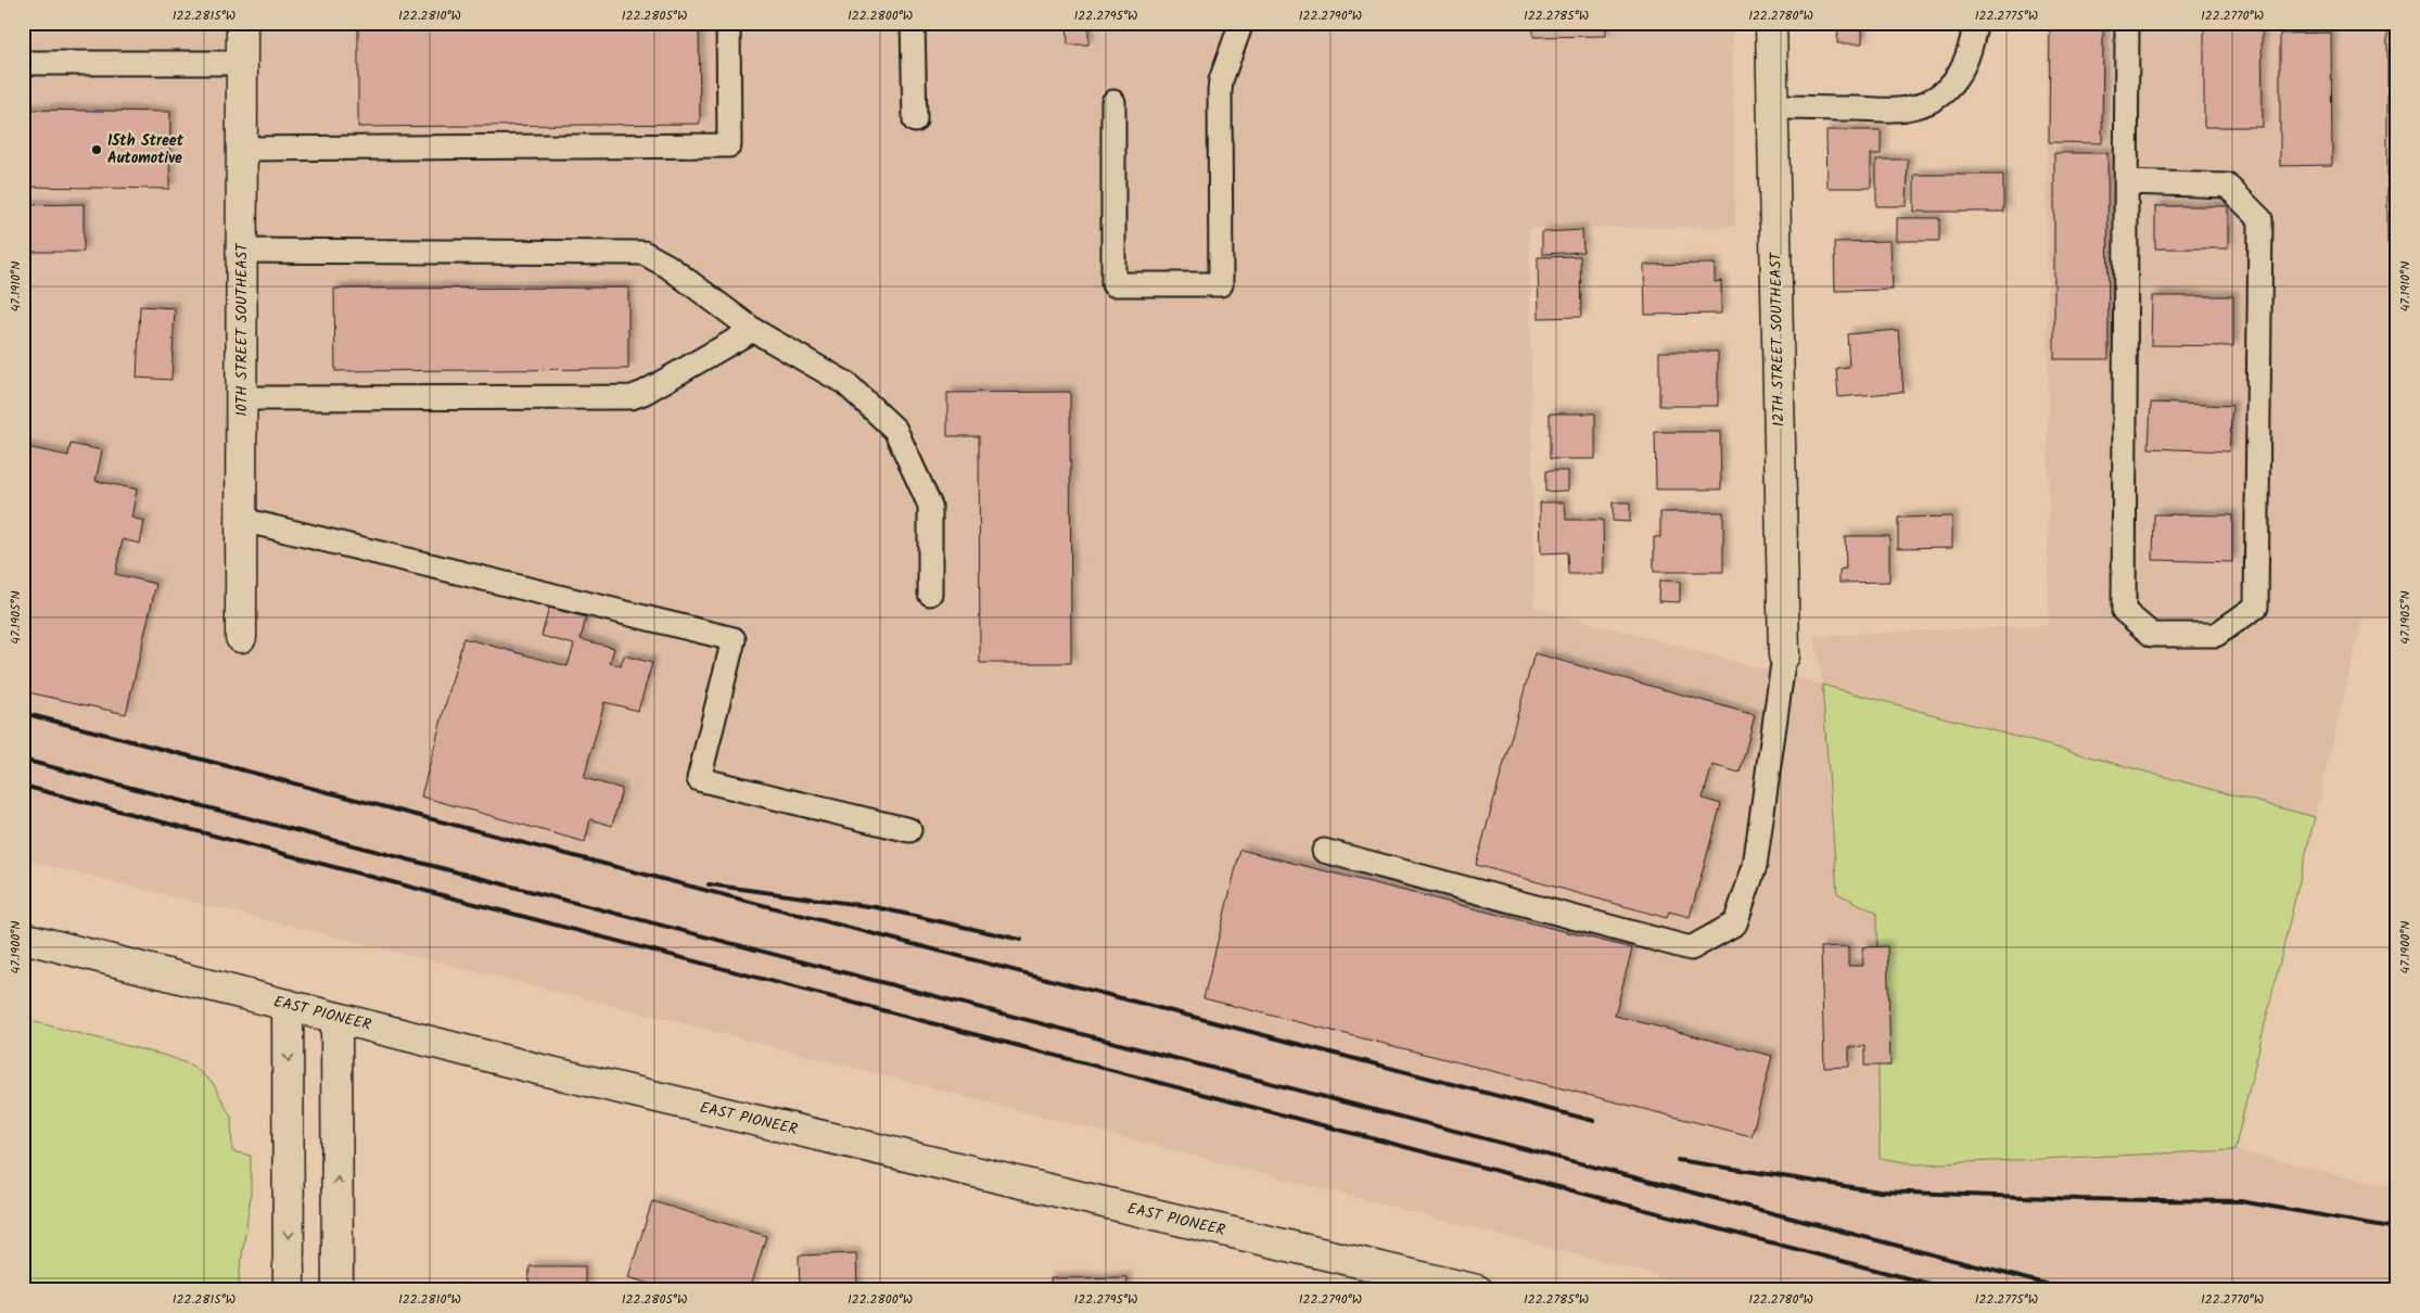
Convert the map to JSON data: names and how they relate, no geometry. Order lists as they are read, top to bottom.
{
  "streets": {
    "main road": ["10TH STREET SOUTHEAST", "12TH STREET SOUTHEAST", "EAST PIONEER"]
  },
  "places": ["15th Street Automotive"],
  "coordinates": [
    "122.2815°W",
    "122.2810°W",
    "122.2805°W",
    "122.2800°W",
    "122.2795°W",
    "122.2790°W",
    "122.2785°W",
    "122.2780°W",
    "122.2775°W",
    "122.2770°W",
    "47.1910°N",
    "47.1905°N",
    "47.1900°N"
  ]
}
